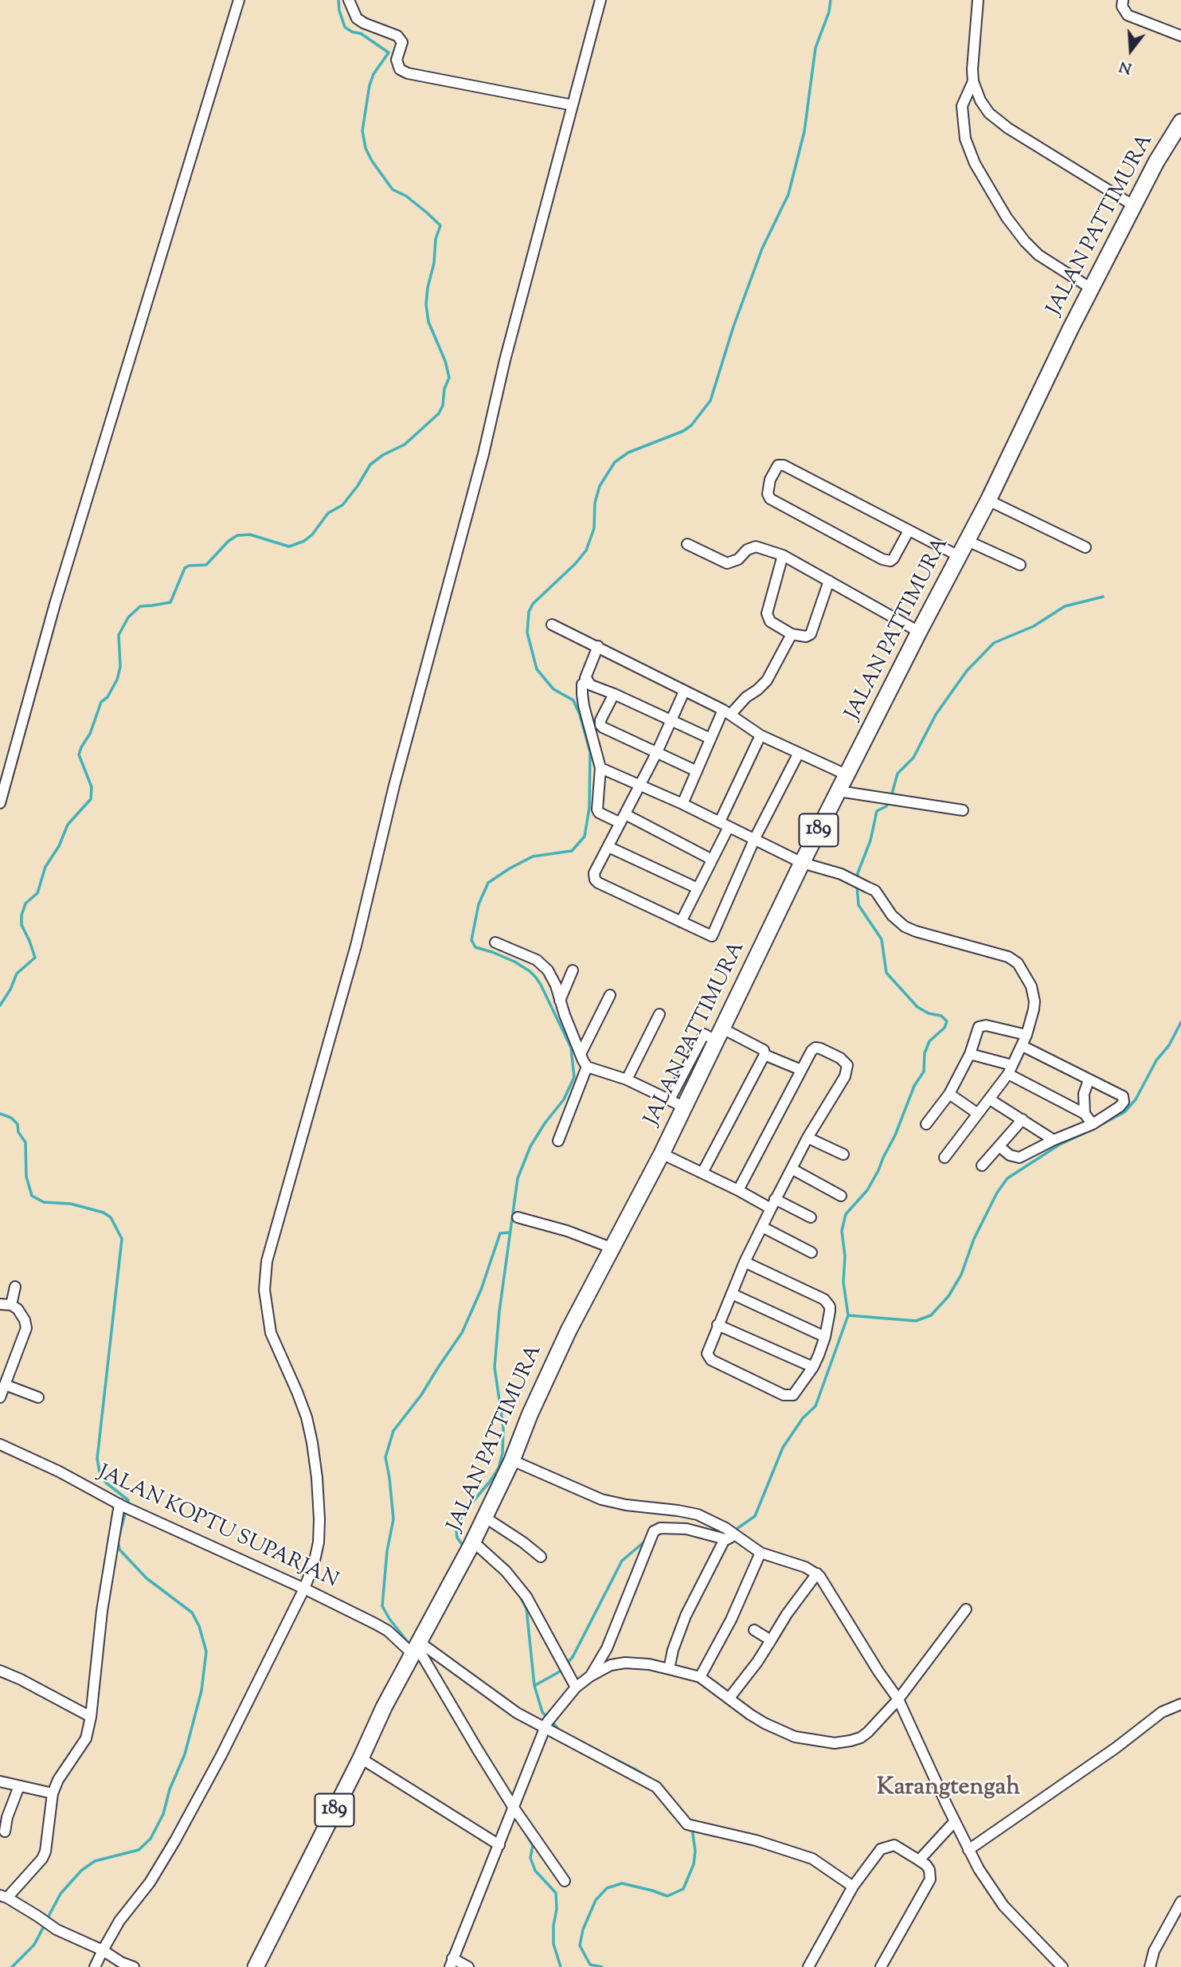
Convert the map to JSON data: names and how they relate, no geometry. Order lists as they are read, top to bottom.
{
  "streets": {
    "main road": ["JALAN PATTIMURA", "189"],
    "street": ["JALAN KOPTU SUPARJAN"]
  },
  "crossings": [
    ["JALAN PATTIMURA", "JALAN KOPTU SUPARJAN"]
  ],
  "districts": ["Karangtengah"],
  "north": "bottom"
}
